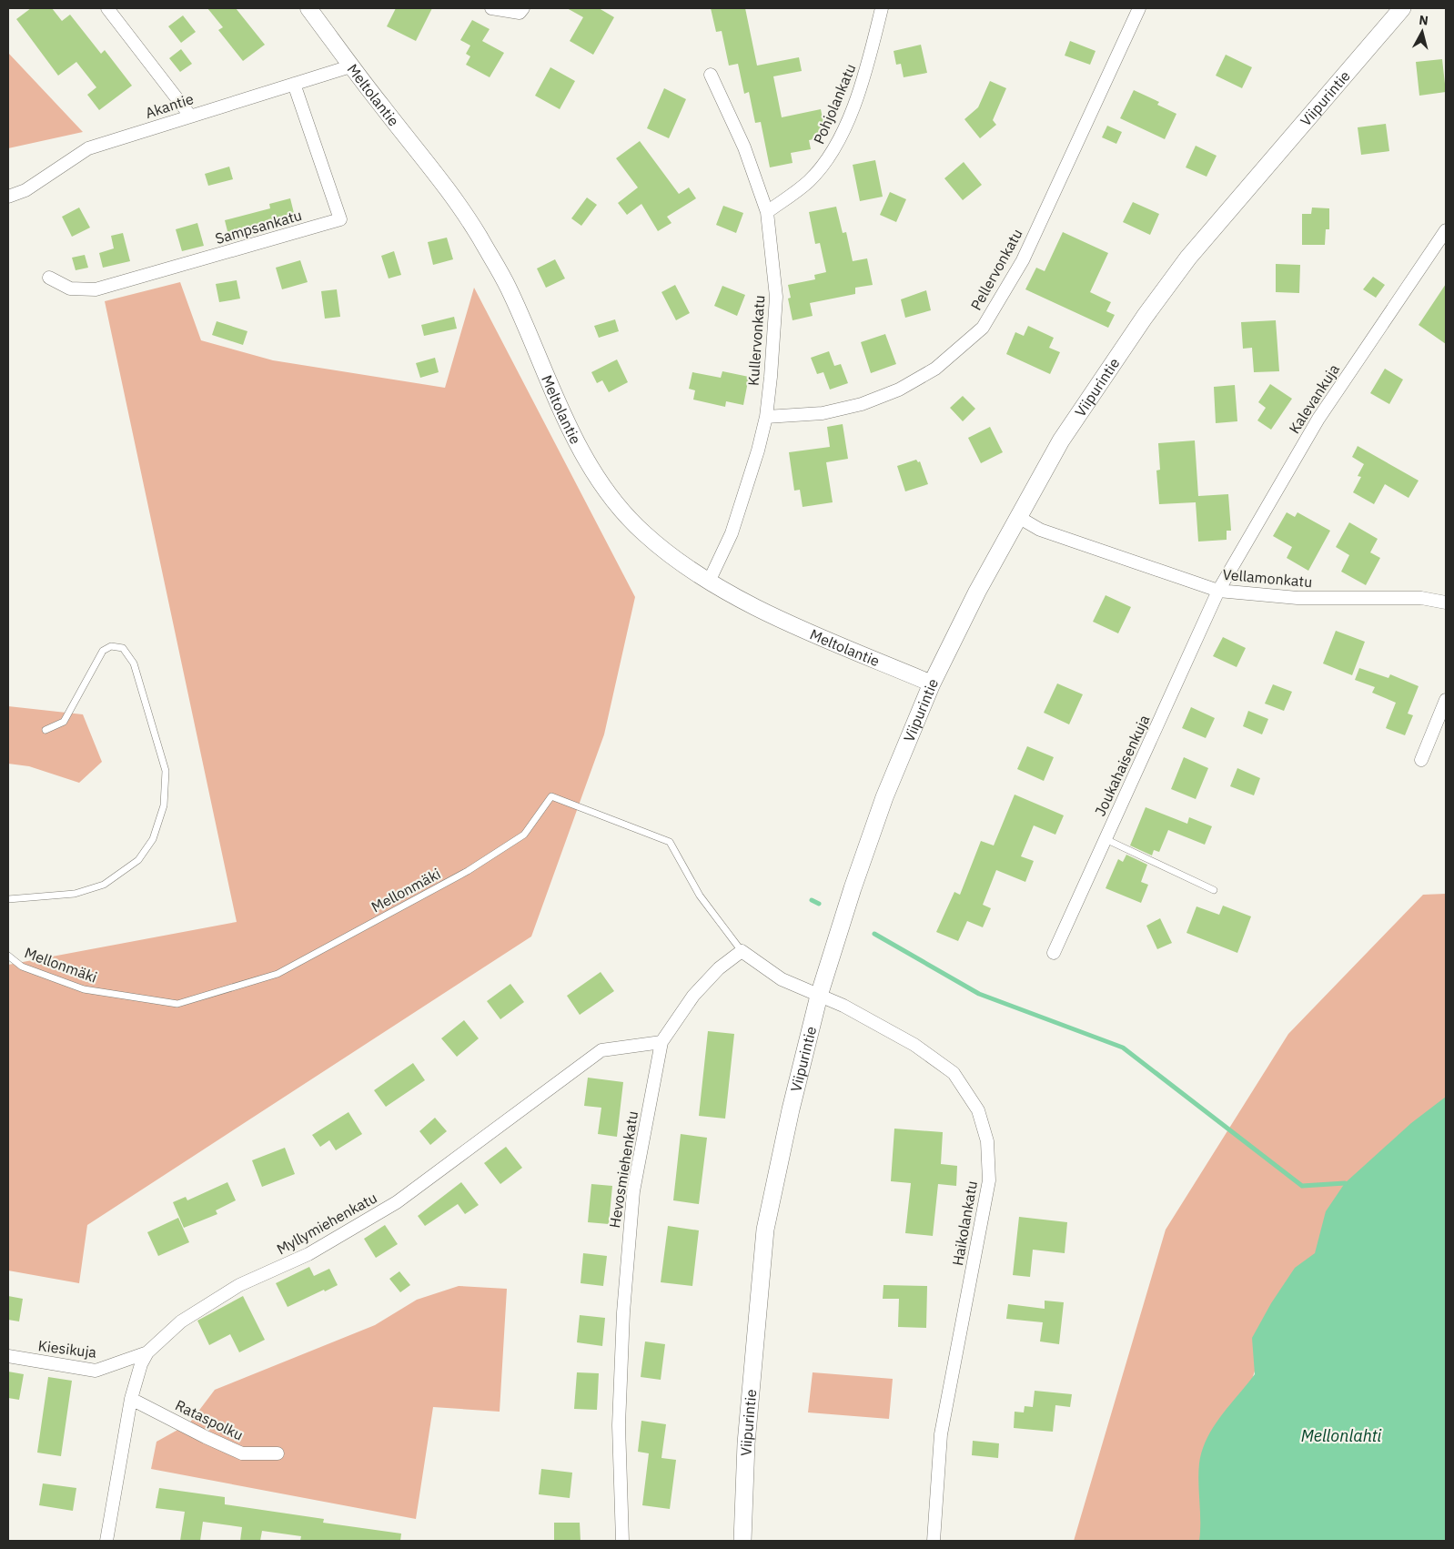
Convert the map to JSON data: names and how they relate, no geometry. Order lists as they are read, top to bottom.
{
  "streets": {
    "main road": ["Viipurintie"],
    "street": [
      "Meltolantie",
      "Pohjolankatu",
      "Akantie",
      "Sampsankatu",
      "Pellervonkatu",
      "Kullervonkatu",
      "Kalevankuja",
      "Vellamonkatu",
      "Joukahaisenkuja",
      "Hevosmiehenkatu",
      "Myllymiehenkatu",
      "Haikolankatu",
      "Kiesikuja",
      "Rataspolku"
    ],
    "lane": ["Mellonmäki"]
  },
  "crossings": [
    ["Meltolantie", "Viipurintie"],
    ["Meltolantie", "Akantie"],
    ["Meltolantie", "Kullervonkatu"],
    ["Viipurintie", "Vellamonkatu"],
    ["Viipurintie", "Haikolankatu"],
    ["Pohjolankatu", "Kullervonkatu"],
    ["Akantie", "Sampsankatu"],
    ["Pellervonkatu", "Kullervonkatu"],
    ["Kalevankuja", "Vellamonkatu"],
    ["Kalevankuja", "Joukahaisenkuja"],
    ["Vellamonkatu", "Joukahaisenkuja"],
    ["Mellonmäki", "Hevosmiehenkatu"],
    ["Hevosmiehenkatu", "Myllymiehenkatu"],
    ["Myllymiehenkatu", "Kiesikuja"],
    ["Myllymiehenkatu", "Rataspolku"]
  ],
  "water": ["Mellonlahti"],
  "north": "top"
}
